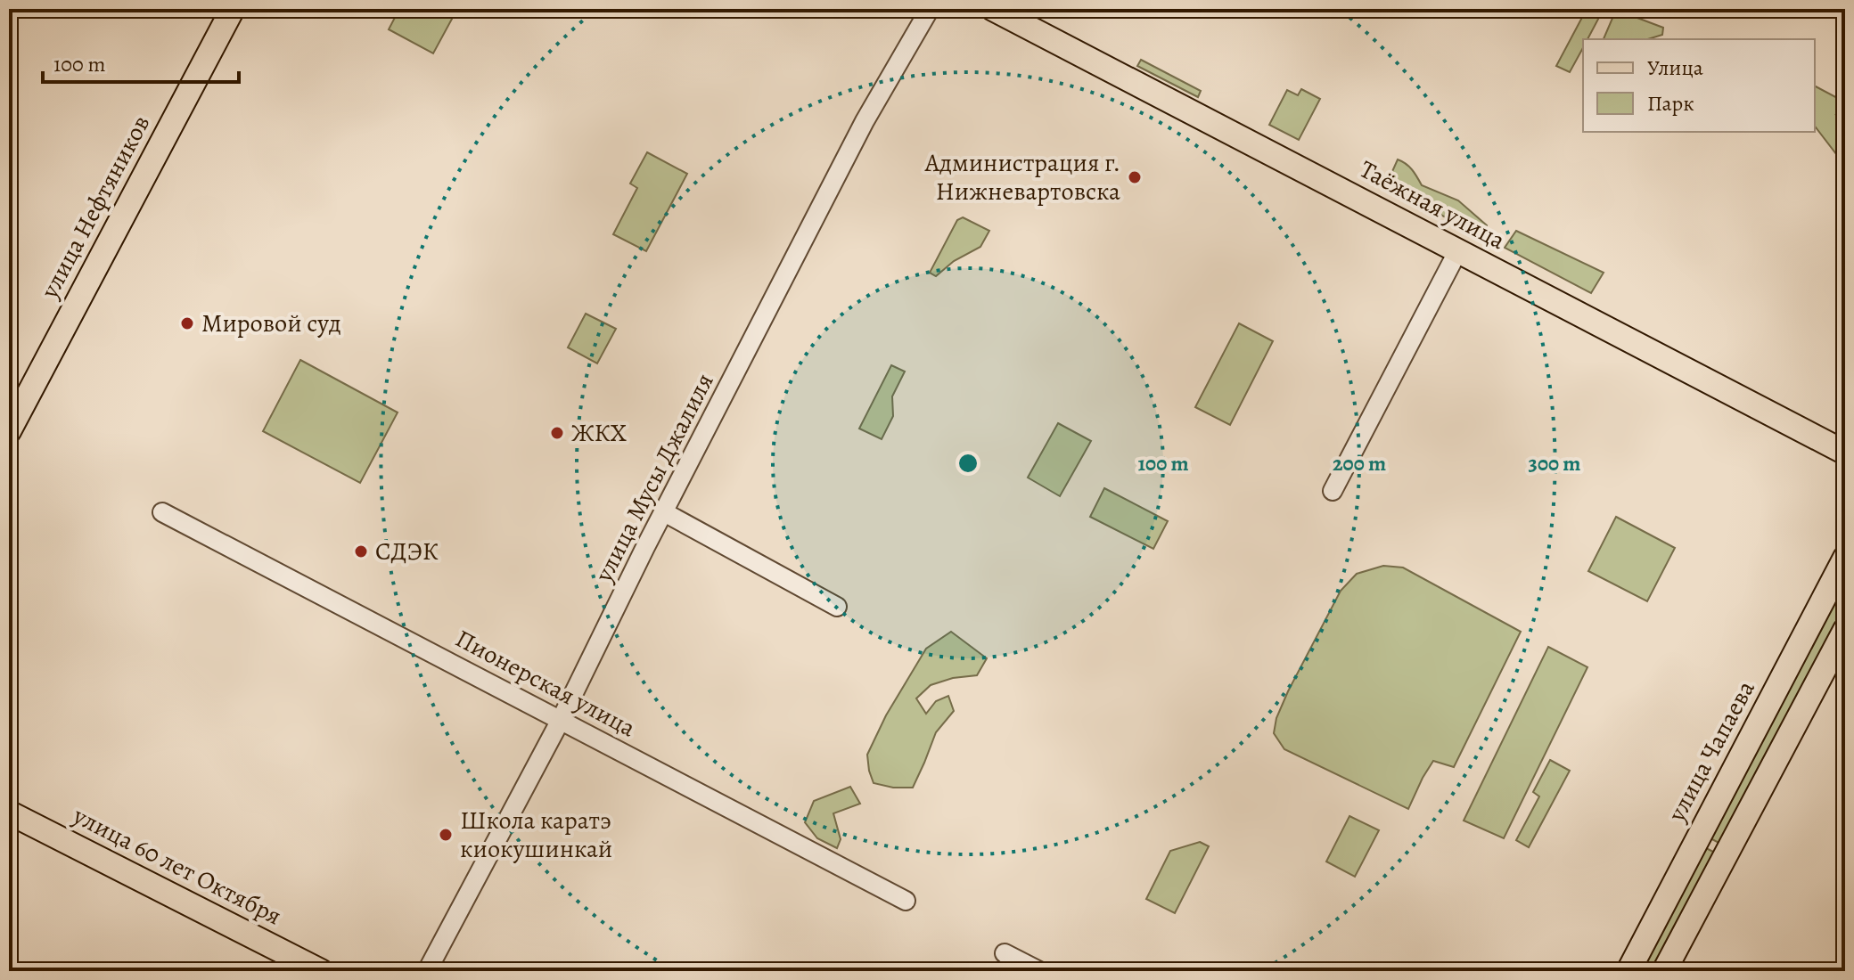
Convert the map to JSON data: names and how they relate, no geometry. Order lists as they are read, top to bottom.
{
  "streets": {
    "main road": [
      "Таёжная улица",
      "улица Нефтяников",
      "улица Чапаева",
      "улица 60 лет Октября"
    ],
    "street": ["улица Мусы Джалиля", "Пионерская улица"]
  },
  "crossings": [
    ["улица Мусы Джалиля", "Пионерская улица"]
  ],
  "places": [
    "Администрация г. Нижневартовска",
    "Мировой суд",
    "ЖКХ",
    "СДЭК",
    "Школа каратэ киокушинкай"
  ],
  "legend": ["Улица", "Парк"],
  "scale_bar": "100 m",
  "rings": ["100 m", "200 m", "300 m"]
}
